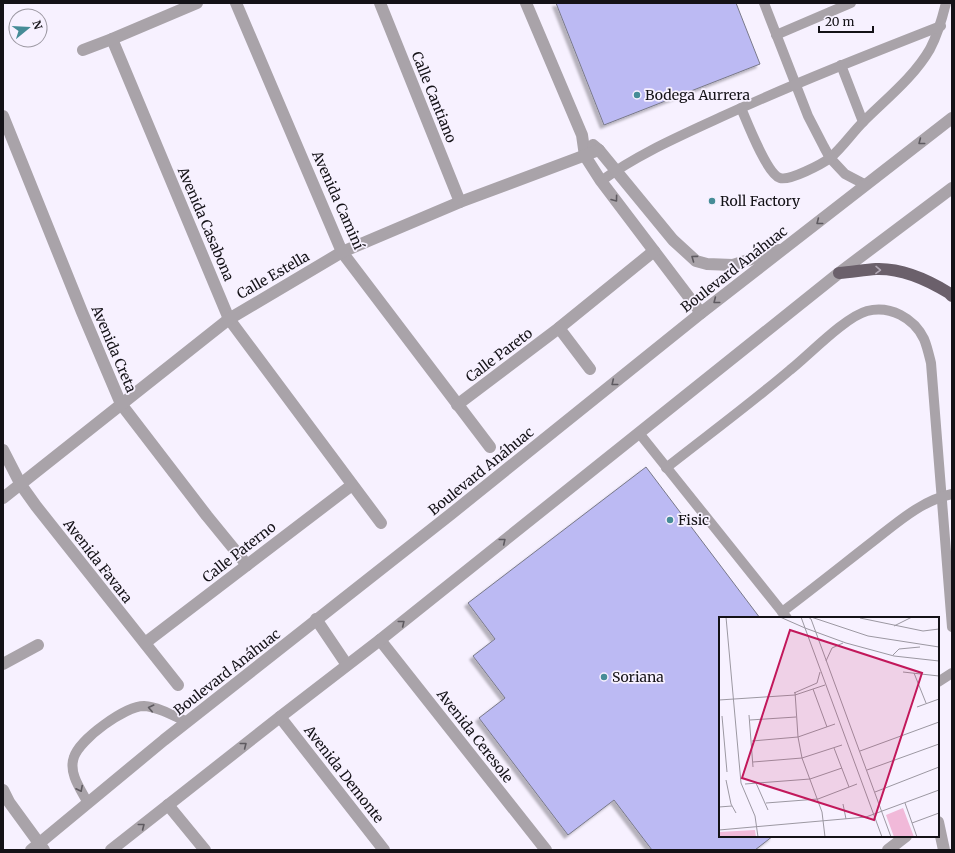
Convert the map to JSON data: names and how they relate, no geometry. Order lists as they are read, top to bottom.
{
  "streets": {
    "street": [
      "Calle Cantiano",
      "Avenida Caminí",
      "Avenida Casabona",
      "Boulevard Anáhuac",
      "Calle Estella",
      "Avenida Creta",
      "Calle Pareto",
      "Calle Paterno",
      "Avenida Favara",
      "Avenida Ceresole",
      "Avenida Demonte"
    ]
  },
  "crossings": [
    ["Calle Cantiano", "Calle Estella"],
    ["Avenida Caminí", "Calle Estella"],
    ["Avenida Caminí", "Calle Pareto"],
    ["Avenida Casabona", "Calle Estella"],
    ["Avenida Casabona", "Calle Paterno"],
    ["Calle Estella", "Avenida Creta"],
    ["Calle Estella", "Avenida Favara"],
    ["Avenida Creta", "Calle Paterno"],
    ["Calle Paterno", "Avenida Favara"]
  ],
  "places": [
    "Bodega Aurrera",
    "Roll Factory",
    "Fisic",
    "Soriana"
  ],
  "scale_bar": "20 m",
  "north": "right"
}
